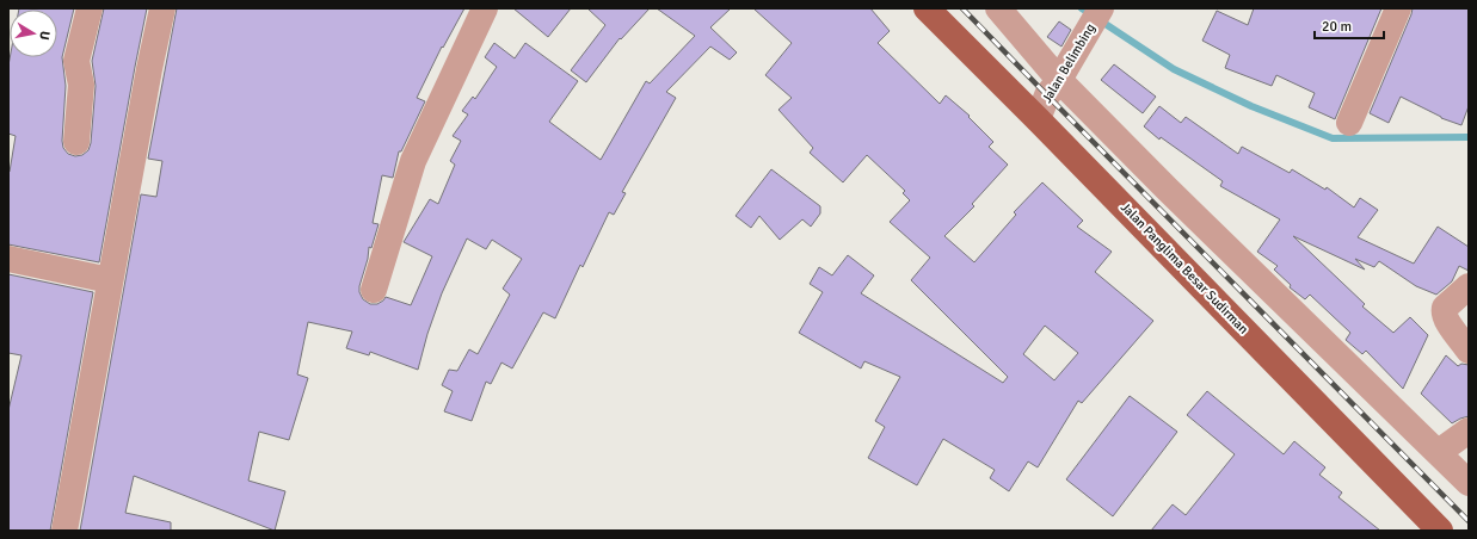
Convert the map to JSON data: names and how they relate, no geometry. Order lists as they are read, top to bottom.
{
  "streets": {
    "main road": ["Jalan Panglima Besar Sudirman"],
    "street": ["Jalan Belimbing"]
  },
  "crossings": [
    ["Jalan Belimbing", "Jalan Panglima Besar Sudirman"]
  ],
  "scale_bar": "20 m",
  "north": "right"
}
